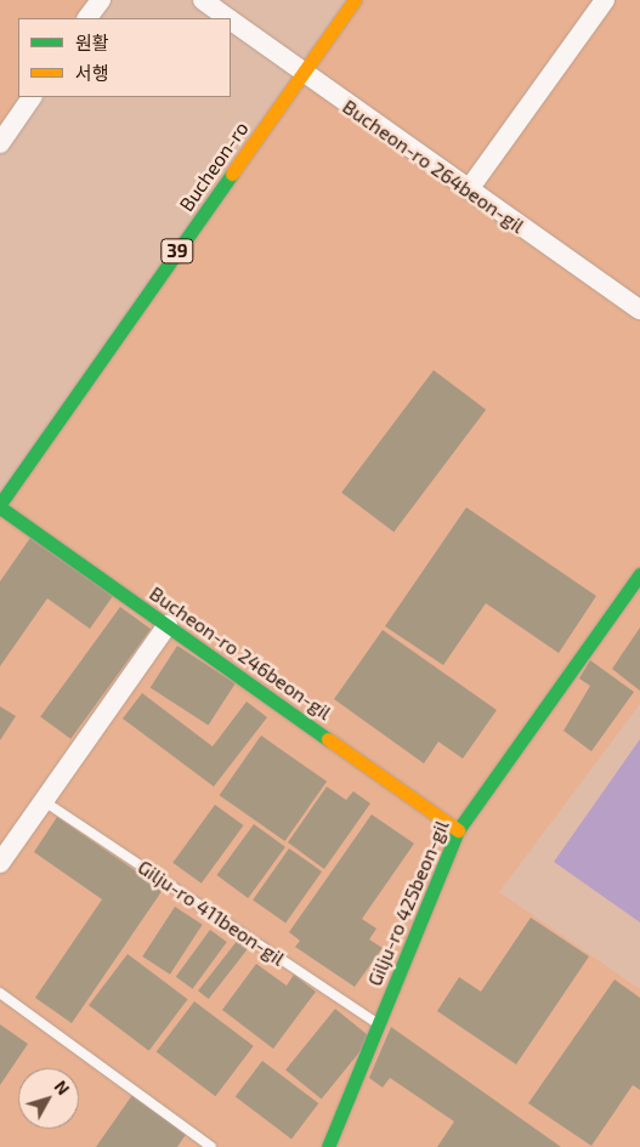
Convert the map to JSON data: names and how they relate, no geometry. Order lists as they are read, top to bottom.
{
  "streets": {
    "street": [
      "Bucheon-ro",
      "Bucheon-ro 264beon-gil",
      "39",
      "Bucheon-ro 246beon-gil",
      "Gilju-ro 425beon-gil"
    ],
    "lane": ["Gilju-ro 411beon-gil"]
  },
  "crossings": [
    ["Bucheon-ro", "Bucheon-ro 264beon-gil"],
    ["Bucheon-ro", "Bucheon-ro 246beon-gil"],
    ["Bucheon-ro 246beon-gil", "Gilju-ro 425beon-gil"],
    ["Gilju-ro 425beon-gil", "Gilju-ro 411beon-gil"]
  ],
  "legend": ["원활", "서행"],
  "north": "top right"
}
